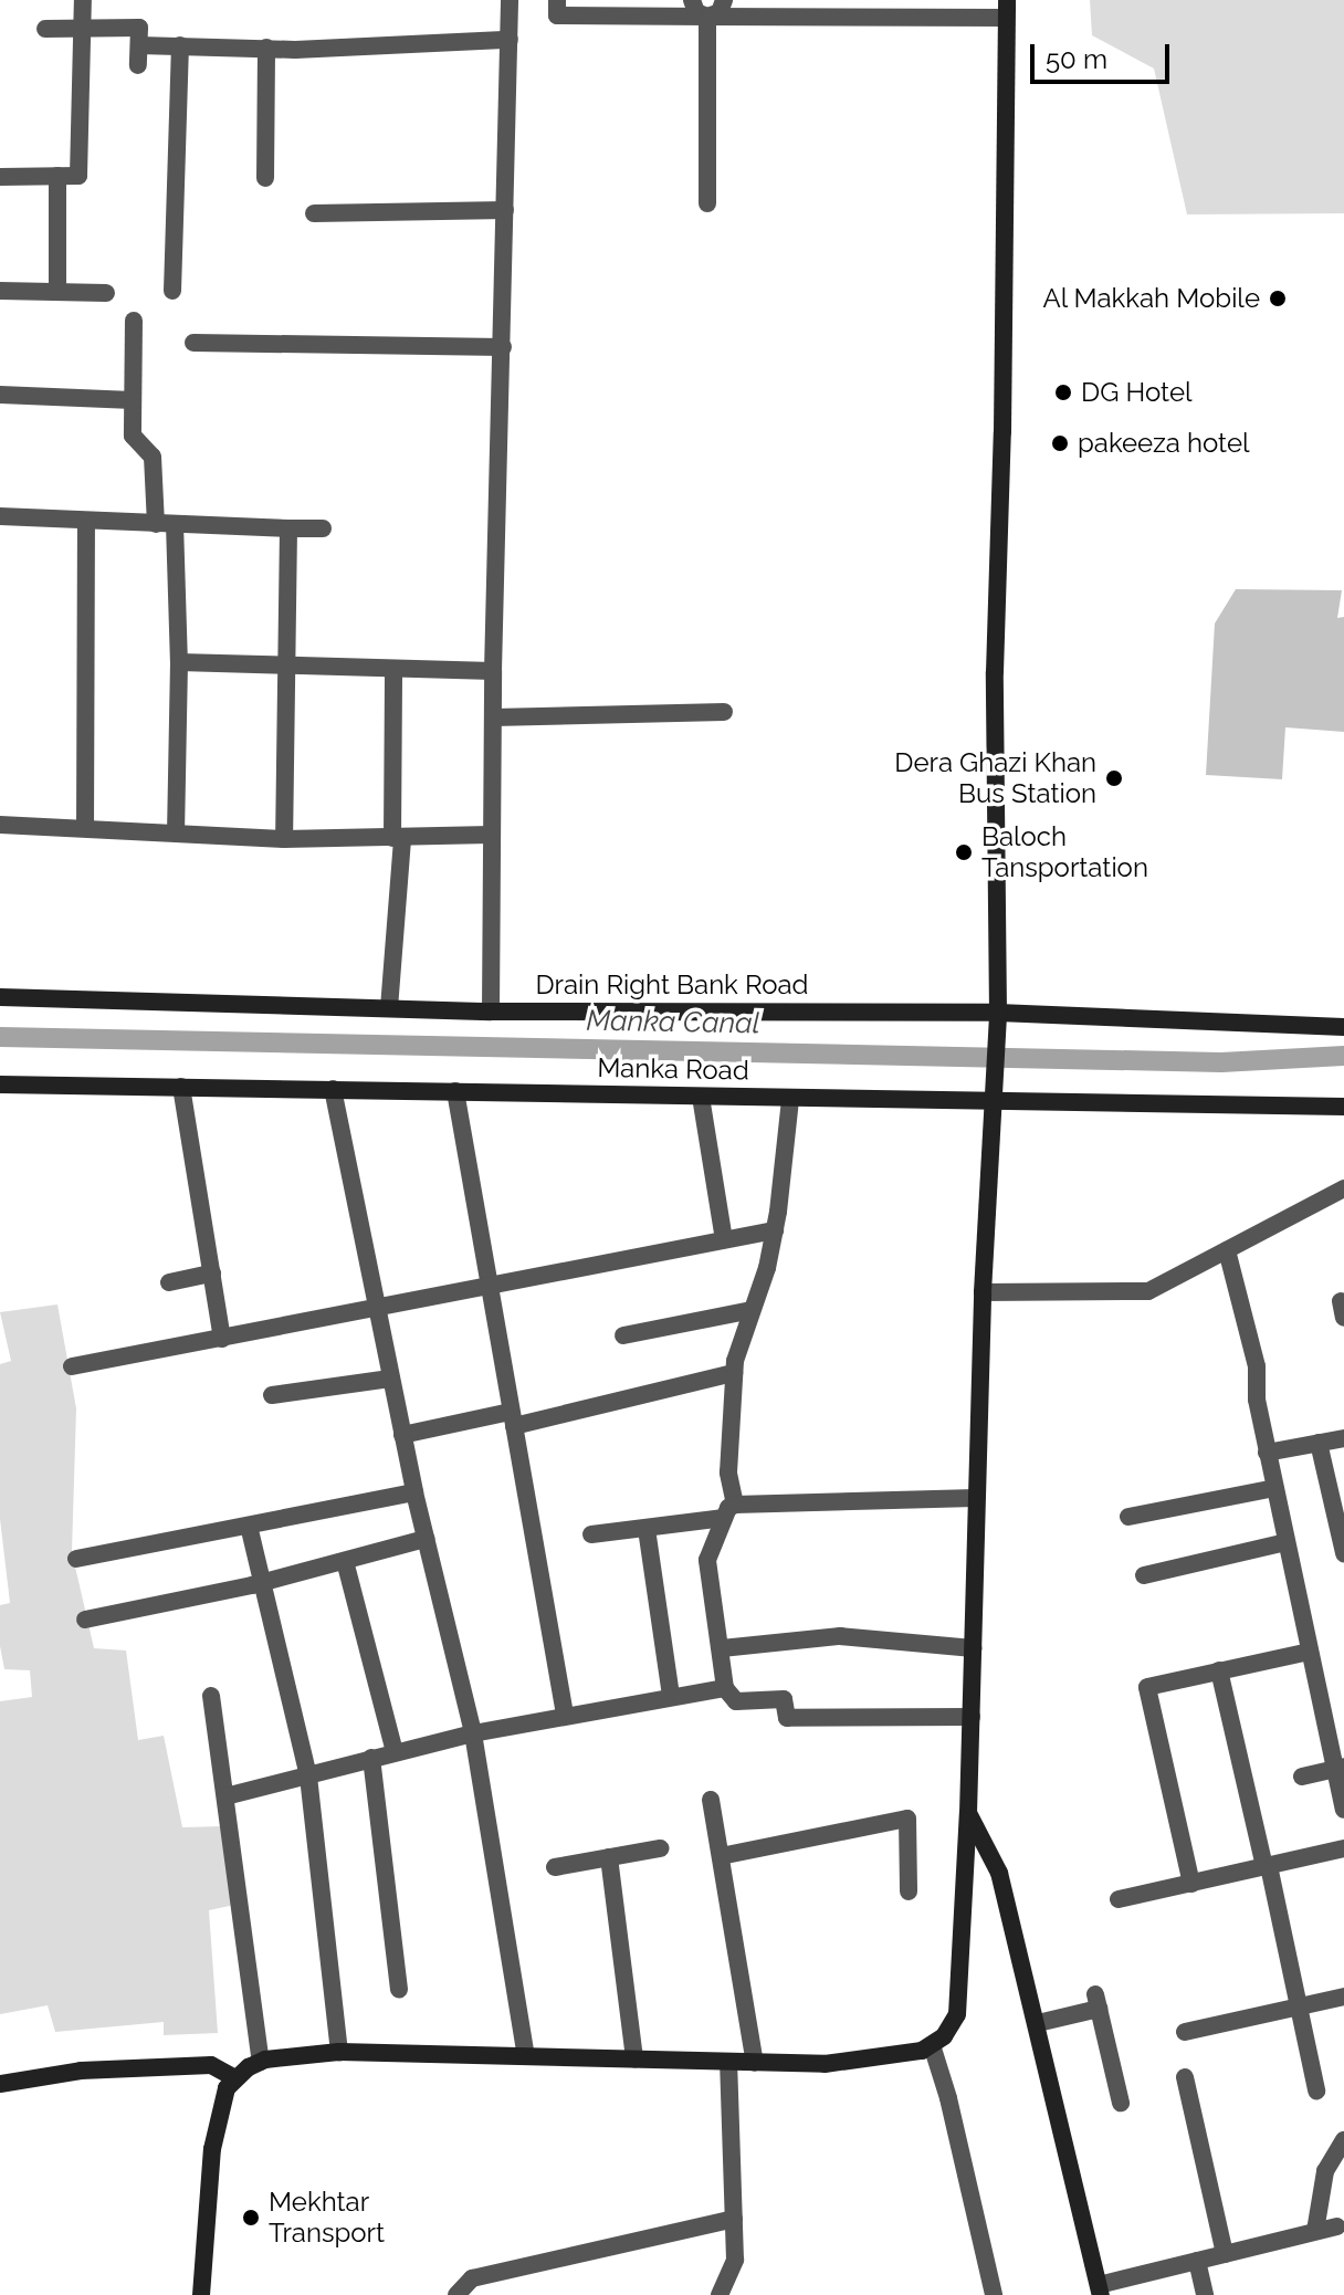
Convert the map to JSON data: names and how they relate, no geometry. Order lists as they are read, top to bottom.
{
  "streets": {
    "main road": ["Drain Right Bank Road", "Manka Road"]
  },
  "water": ["Manka Canal"],
  "places": [
    "Al Makkah Mobile",
    "DG Hotel",
    "pakeeza hotel",
    "Dera Ghazi Khan Bus Station",
    "Baloch Tansportation",
    "Mekhtar Transport"
  ],
  "scale_bar": "50 m"
}
